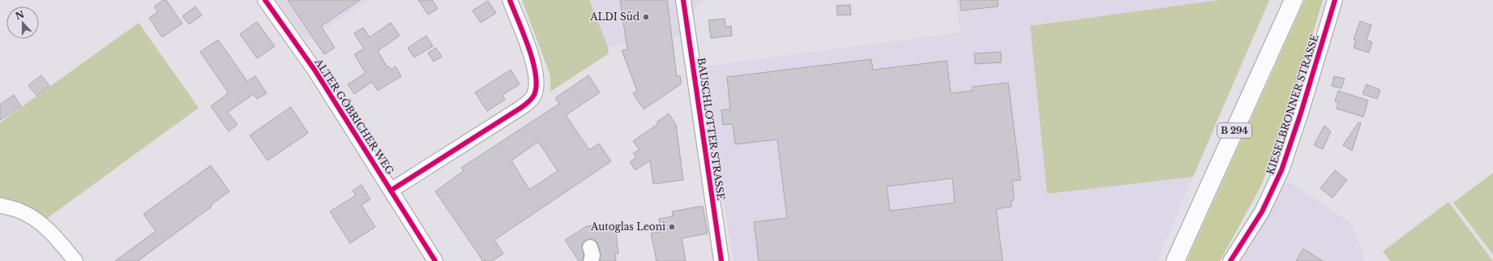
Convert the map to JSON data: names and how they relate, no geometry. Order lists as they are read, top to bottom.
{
  "streets": {
    "main road": ["B 294"],
    "street": ["KIESELBRONNER STRASSE", "ALTER GÖBRICHER WEG", "BAUSCHLOTTER STRASSE"]
  },
  "places": ["ALDI Süd", "Autoglas Leoni"],
  "north": "top"
}
